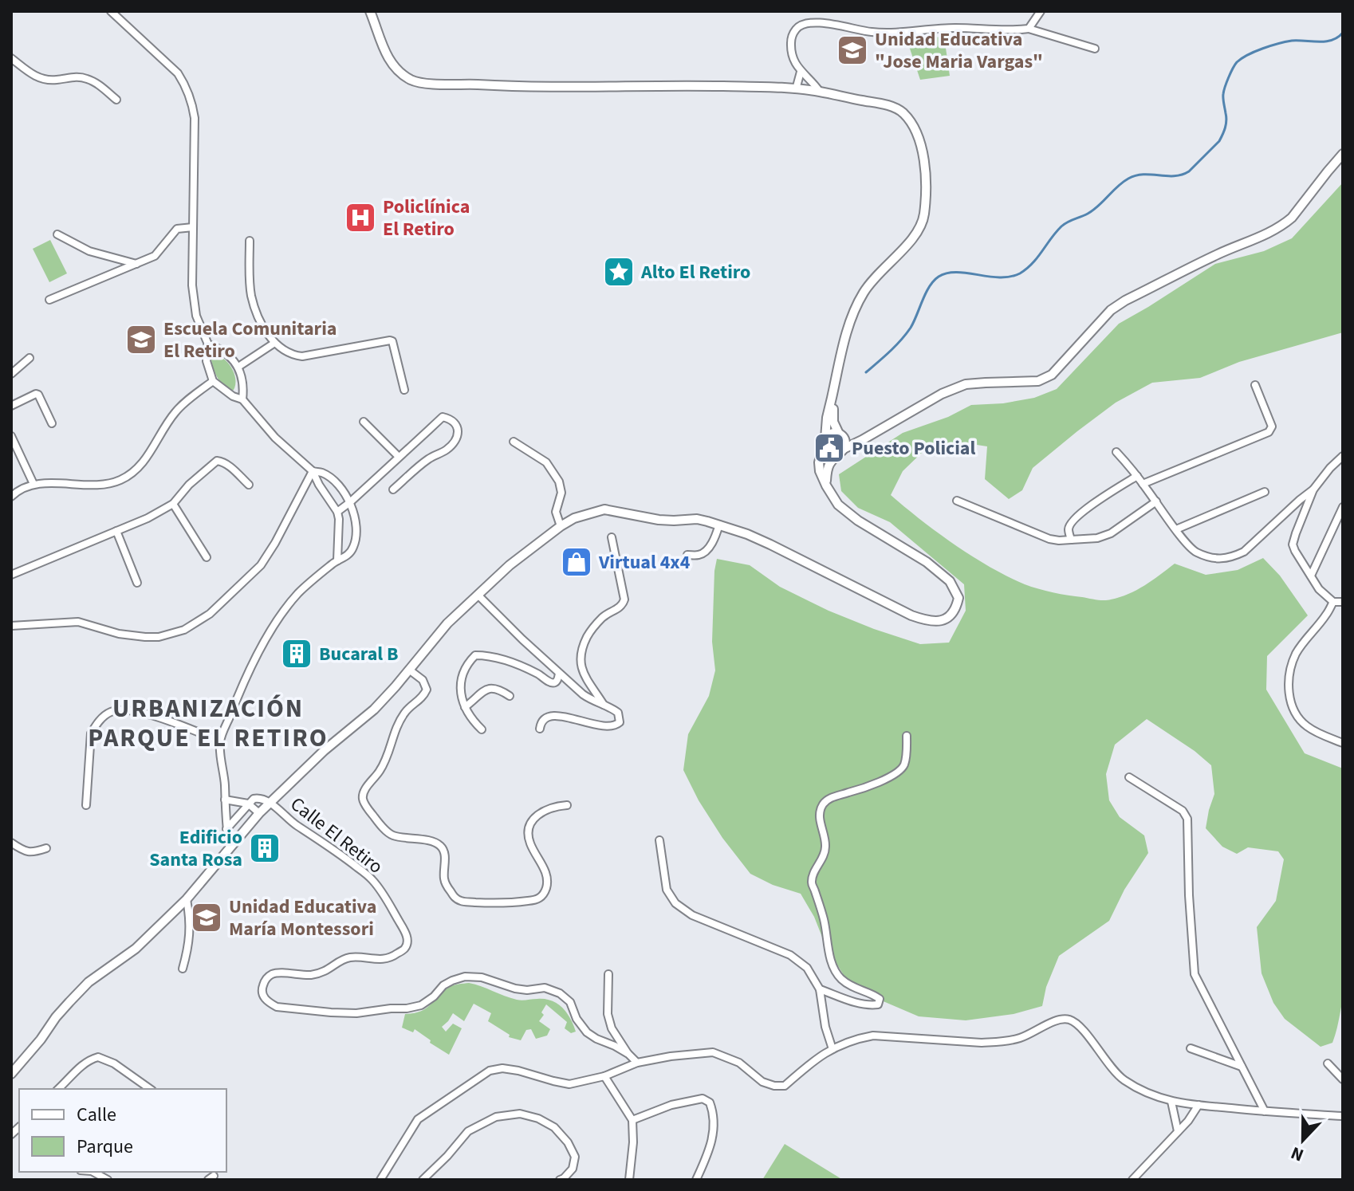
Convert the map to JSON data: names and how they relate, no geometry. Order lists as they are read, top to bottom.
{
  "streets": {
    "street": ["Calle El Retiro"]
  },
  "districts": ["URBANIZACIÓN PARQUE EL RETIRO"],
  "places": {
    "school or university": ["Unidad Educativa \"Jose Maria Vargas\"", "Escuela Comunitaria El Retiro", "Unidad Educativa María Montessori"],
    "hospital": ["Policlínica El Retiro"],
    "place": ["Alto El Retiro"],
    "public building": ["Puesto Policial"],
    "shop": ["Virtual 4x4"],
    "building": ["Bucaral B", "Edificio Santa Rosa"]
  },
  "legend": ["Calle", "Parque"],
  "north": "bottom"
}
